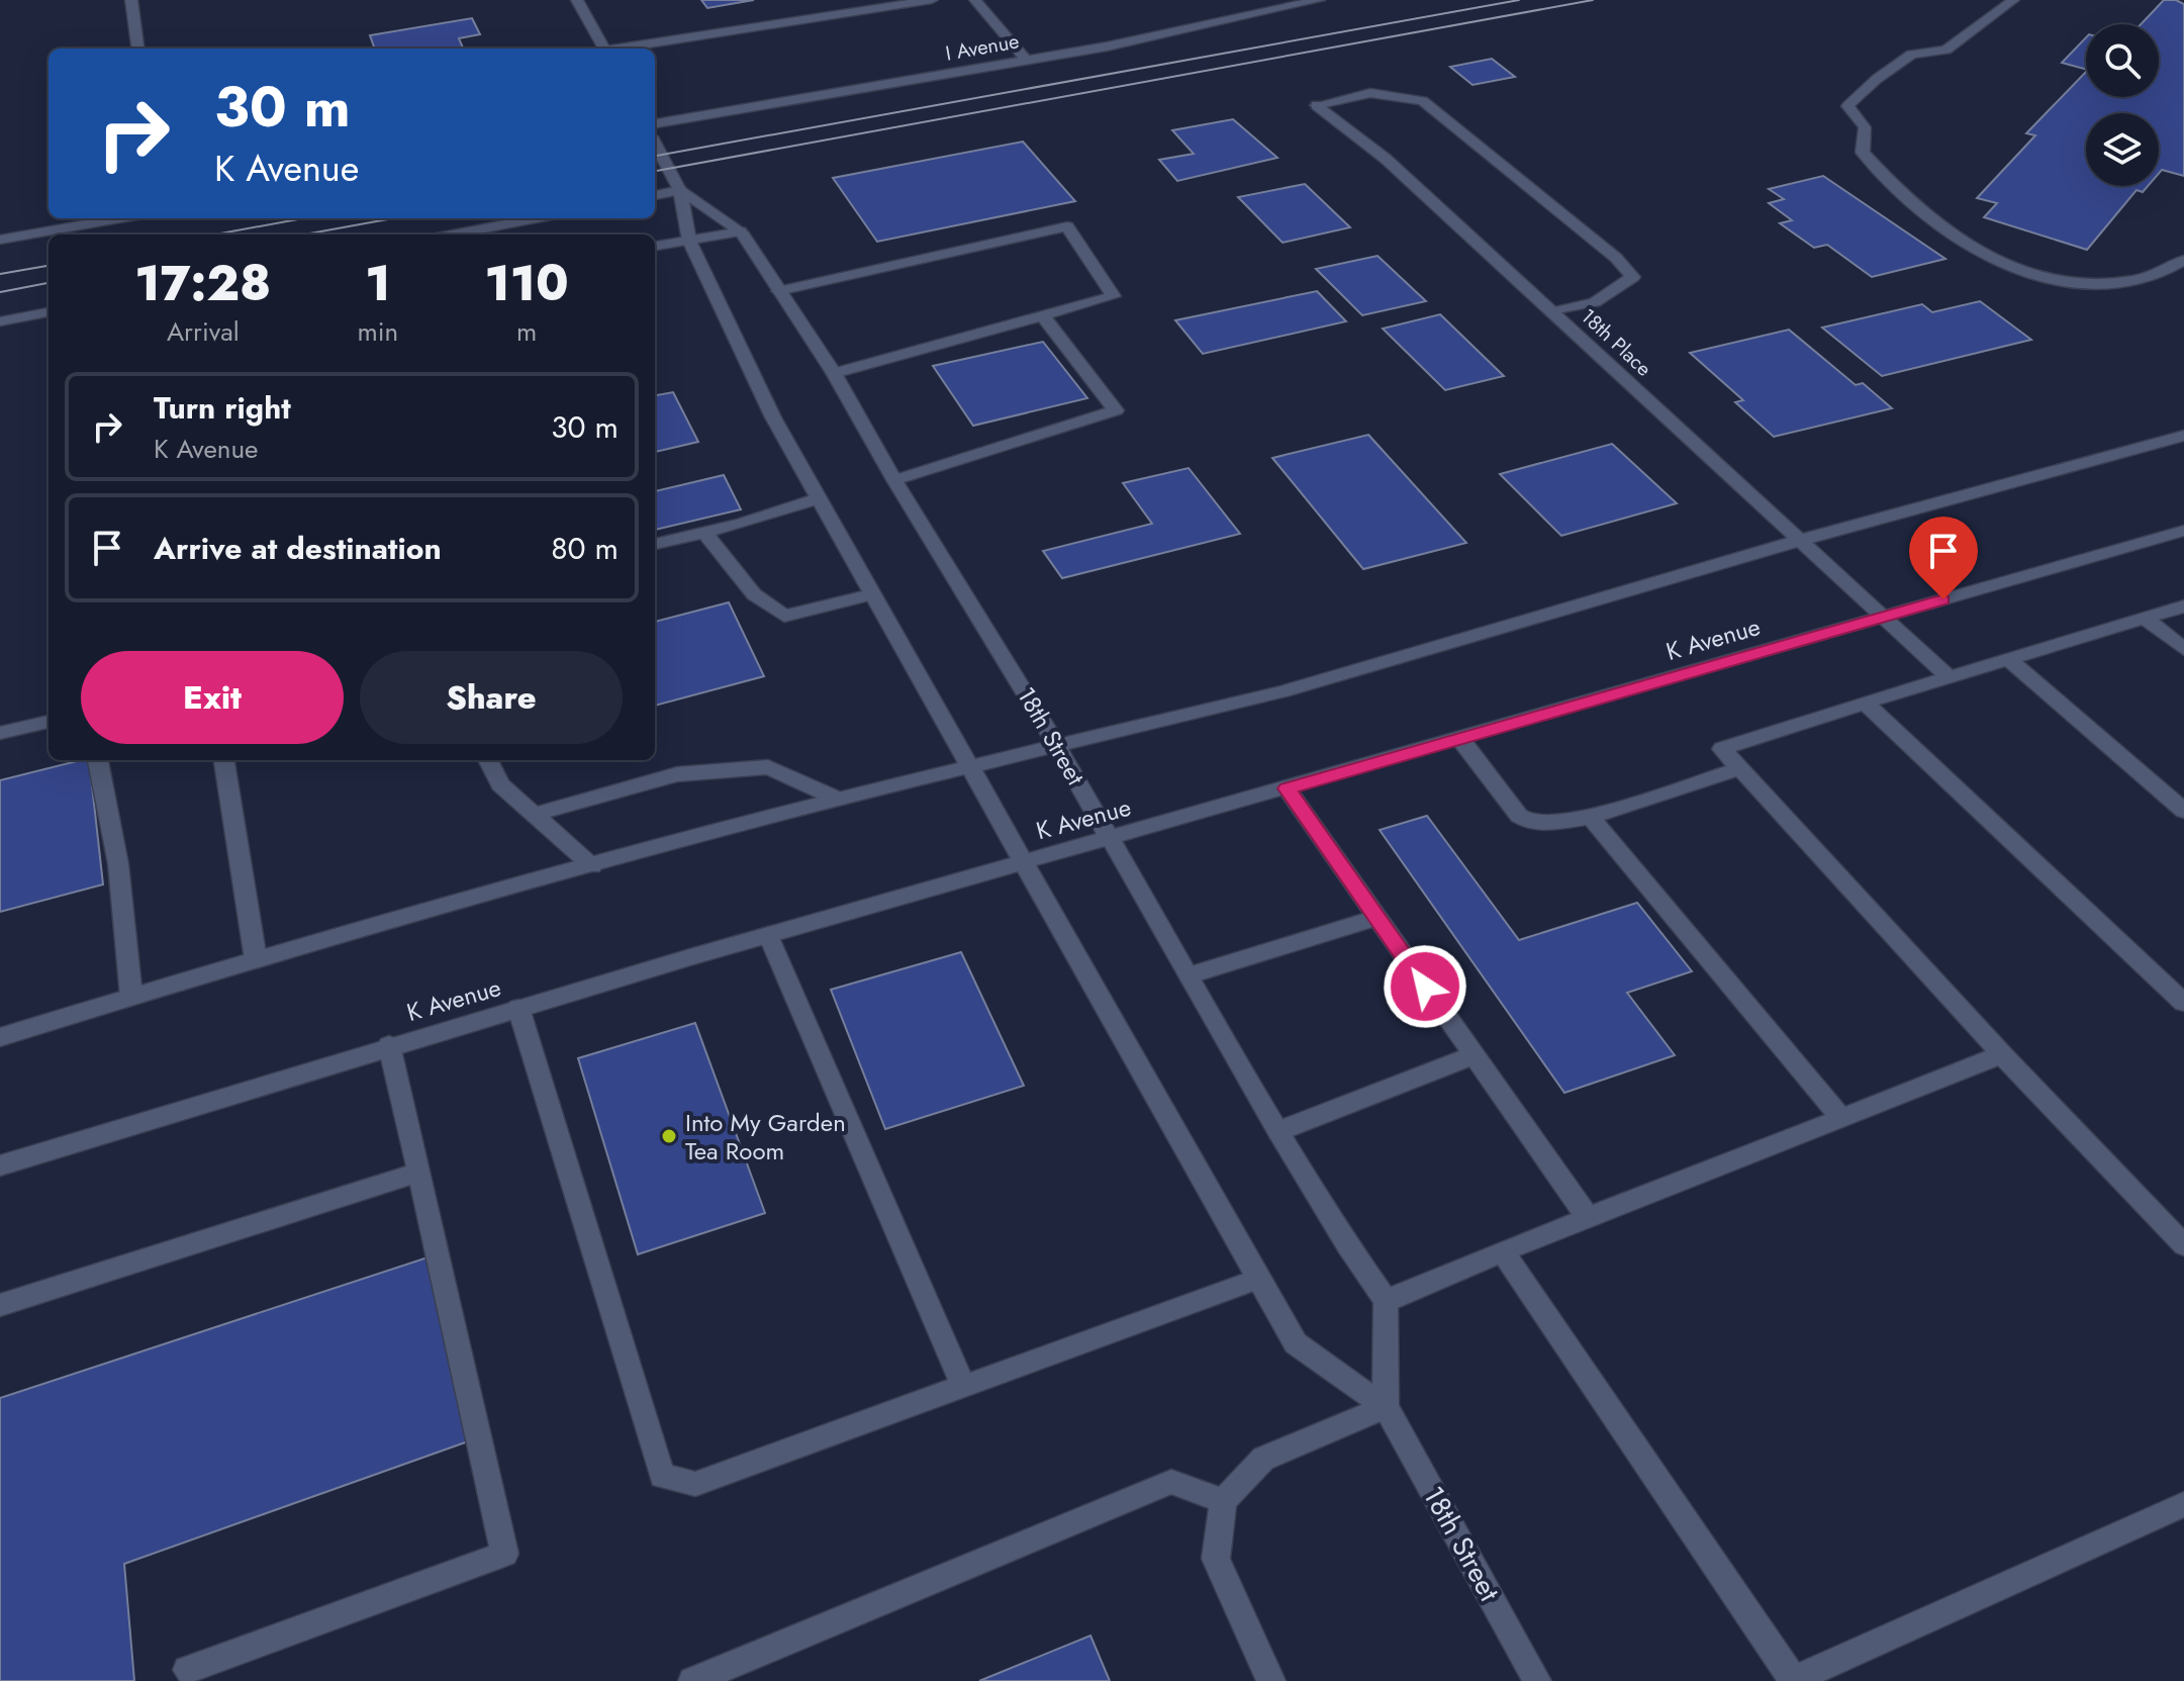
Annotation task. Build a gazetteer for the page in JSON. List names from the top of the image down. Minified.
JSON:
{"streets":{"street":["I Avenue","18th Place","K Avenue","18th Street"]},"crossings":[["18th Place","K Avenue"],["K Avenue","18th Street"]],"places":["Into My Garden Tea Room"],"page":{"turn":["30 m","K Avenue"],"eta":["17:28","Arrival","1","min","110","m"],"list":[{"name":"Turn right","note":"K Avenue","value":"30 m"},{"name":"Arrive at destination","value":"80 m"}],"buttons":["Exit","Share"]}}
